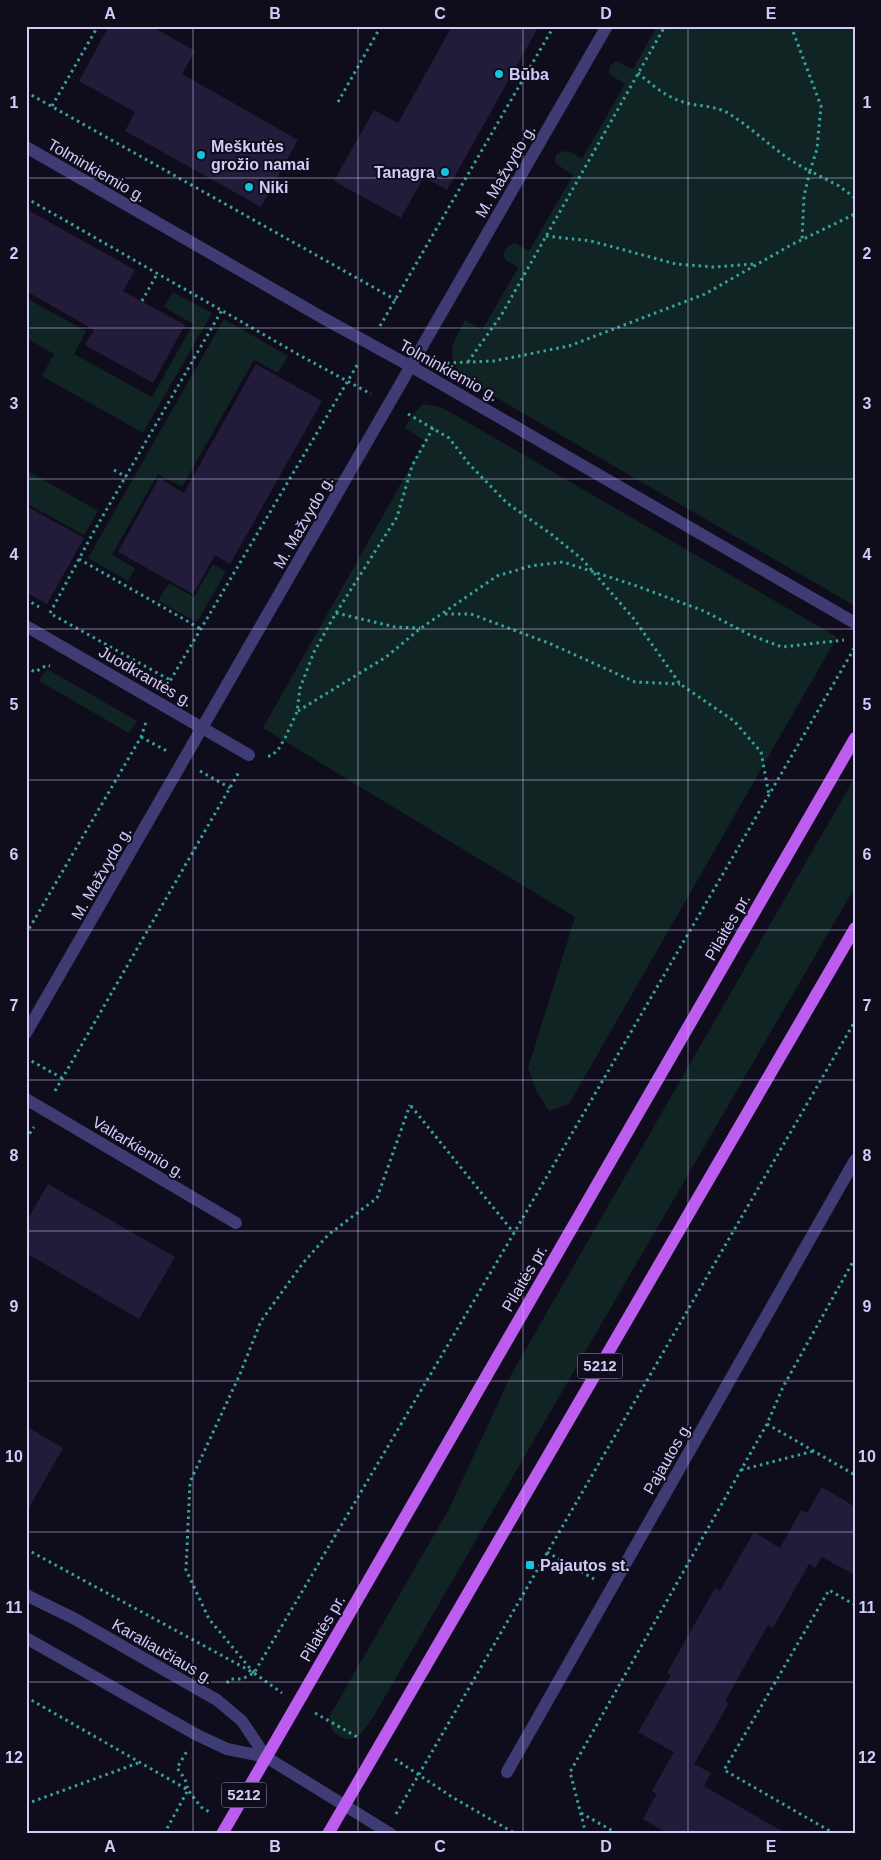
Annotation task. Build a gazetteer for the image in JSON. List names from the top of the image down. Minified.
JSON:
{"streets":{"main road":["Pilaitės pr.","5212"],"street":["Tolminkiemio g.","M. Mažvydo g.","Juodkrantės g.","Valtarkiemio g.","Pajautos g.","Karaliaučiaus g."]},"crossings":[["Tolminkiemio g.","M. Mažvydo g."],["M. Mažvydo g.","Juodkrantės g."],["Pilaitės pr.","Karaliaučiaus g."],["5212","Karaliaučiaus g."]],"places":{"other":["Būba","Meškutės grožio namai","Tanagra","Niki"],"transit":["Pajautos st."]},"grid":{"columns":["A","B","C","D","E"],"rows":["1","2","3","4","5","6","7","8","9","10","11","12"]}}
